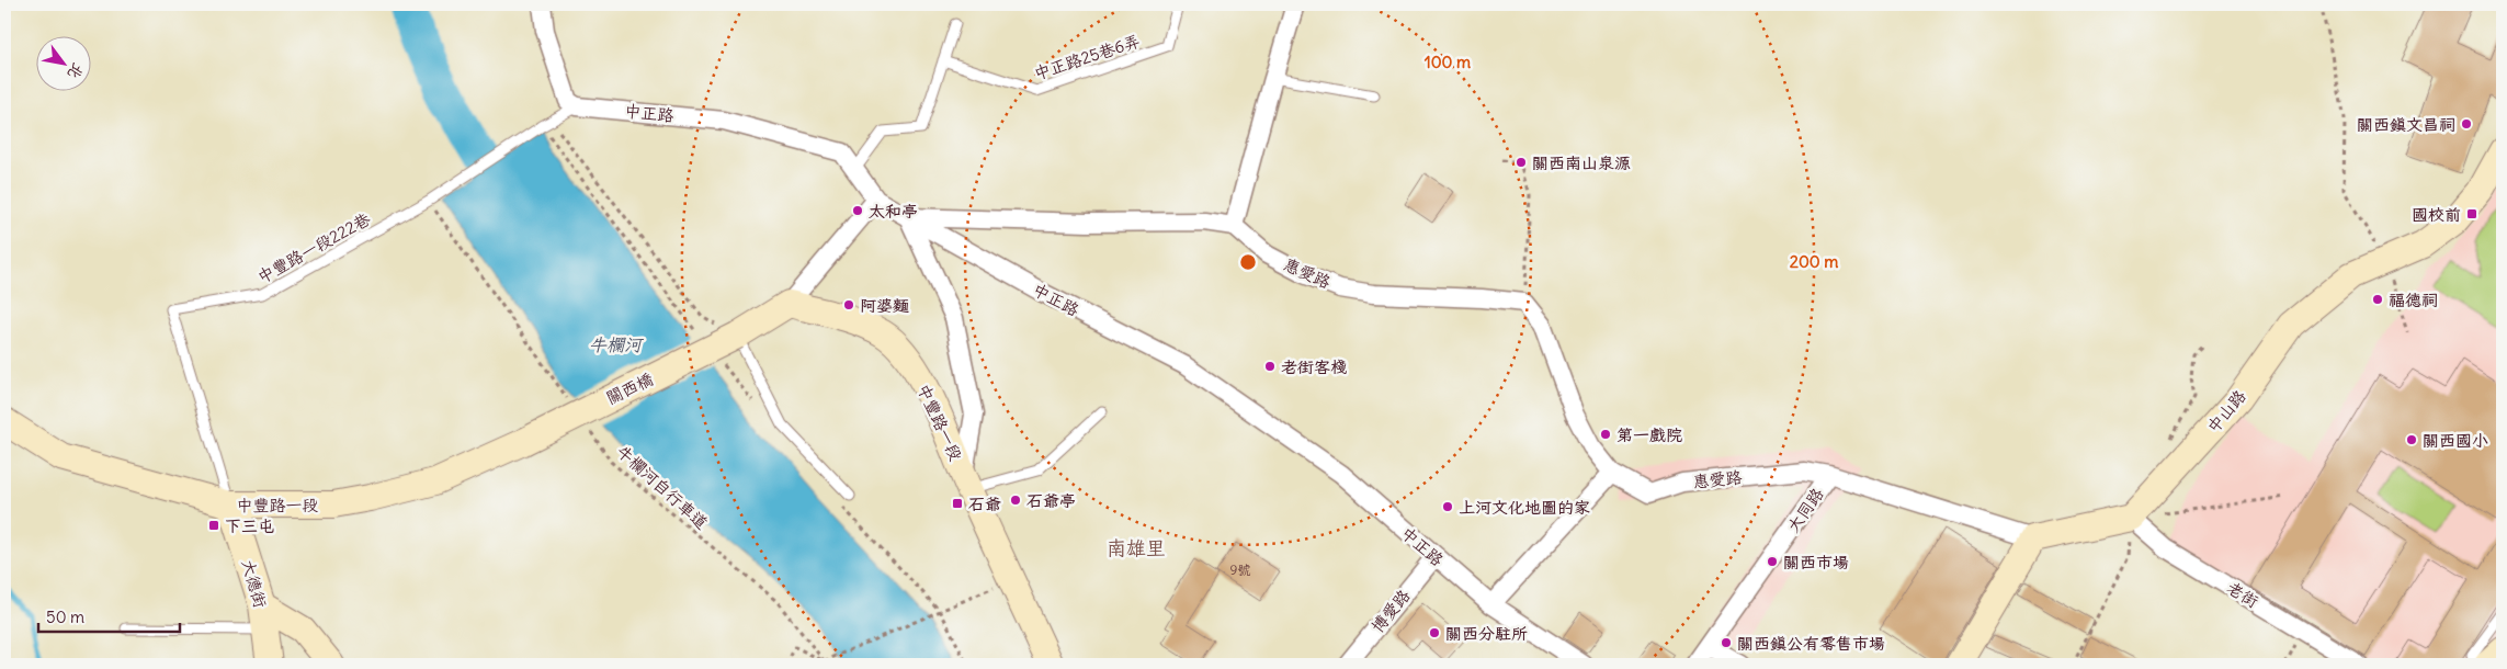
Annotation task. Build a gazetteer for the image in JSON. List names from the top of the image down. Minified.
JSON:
{"streets":{"main road":["關西橋","中山路","中豐路一段","大德街"],"street":["中正路","惠愛路","大同路","老街","博愛路"],"lane":["中正路25巷6弄","中豐路一段222巷"],"path":["牛欄河自行車道"]},"crossings":[["中正路","中豐路一段222巷"],["中正路","博愛路"],["中豐路一段222巷","中豐路一段"],["中豐路一段222巷","大德街"],["惠愛路","大同路"],["關西橋","中豐路一段"],["中山路","老街"],["中豐路一段","大德街"]],"districts":["南雄里"],"water":["牛欄河"],"places":{"other":["關西鎮文昌祠","關西南山泉源","太和亭","福德祠","阿婆麵","老街客棧","第一戲院","關西國小","石爺亭","上河文化地圖的家","關西市場","關西分駐所","關西鎮公有零售市場"],"transit":["國校前","石爺","下三屯"]},"house_numbers":["9號"],"scale_bar":"50 m","north":"bottom right","rings":["100 m","200 m"]}
